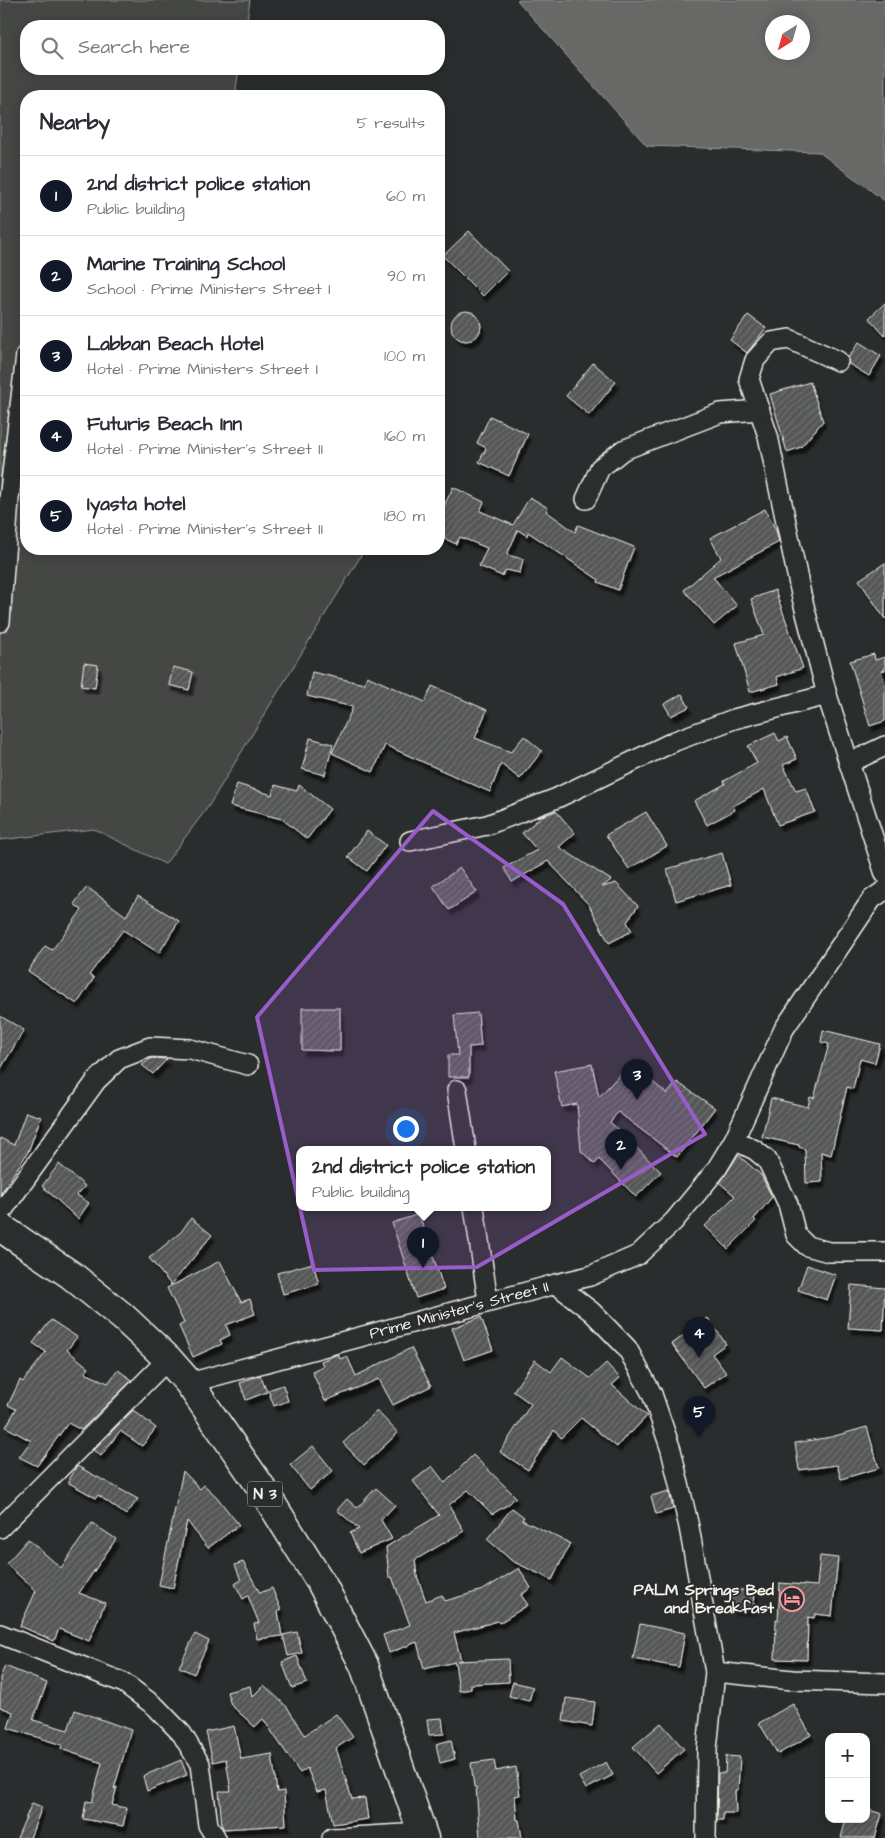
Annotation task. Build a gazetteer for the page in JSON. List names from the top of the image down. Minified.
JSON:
{"streets":{"highway":["N 3"],"street":["Prime Minister's Street II"]},"crossings":[["Prime Minister's Street II","N 3"]],"places":{"hotel":["PALM Springs Bed and Breakfast"]},"north":"bottom left","page":{"search":"Search here","heading":["Nearby","5 results"],"list":[{"mark":"1","name":"2nd district police station","note":"Public building","value":"60 m"},{"mark":"2","name":"Marine Training School","note":"School · Prime Ministers Street I","value":"90 m"},{"mark":"3","name":"Labban Beach Hotel","note":"Hotel · Prime Ministers Street I","value":"100 m"},{"mark":"4","name":"Futuris Beach Inn","note":"Hotel · Prime Minister's Street II","value":"160 m"},{"mark":"5","name":"Iyasta hotel","note":"Hotel · Prime Minister's Street II","value":"180 m"}],"pins":["3","2","1","4","5"],"popup":["2nd district police station","Public building"],"map_buttons":["+","−"]}}
